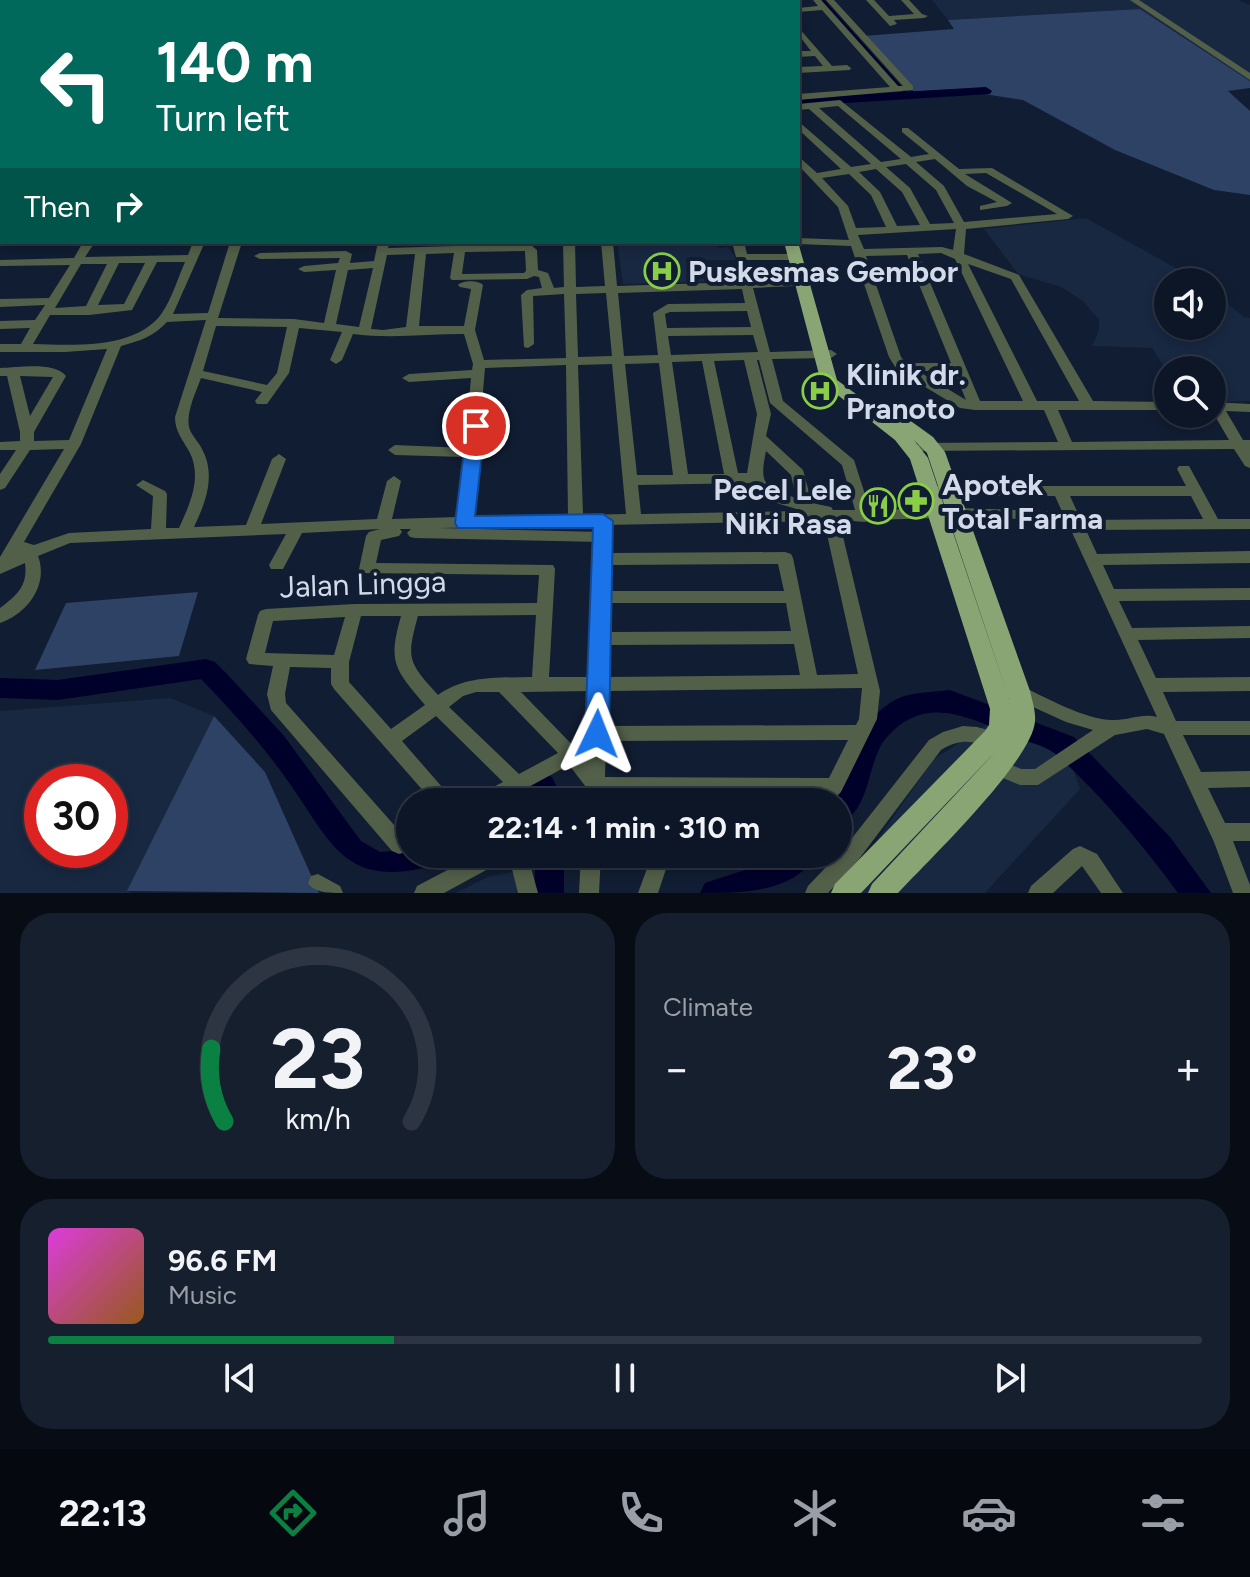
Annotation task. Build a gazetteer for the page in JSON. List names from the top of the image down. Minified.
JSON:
{"streets":{"street":["Jalan Lingga"]},"places":{"hospital":["Puskesmas Gembor","Klinik dr. Pranoto"],"pharmacy":["Apotek Total Farma"],"restaurant":["Pecel Lele Niki Rasa"]},"page":{"turn":["140 m","Turn left"],"then":"Then","limit":"30","trip":"22:14 · 1 min · 310 m","tile":"Climate","heat":["−","23°","+"],"song":["96.6 FM","Music"],"tabs":"22:13","gauge":["23","km/h"]}}
